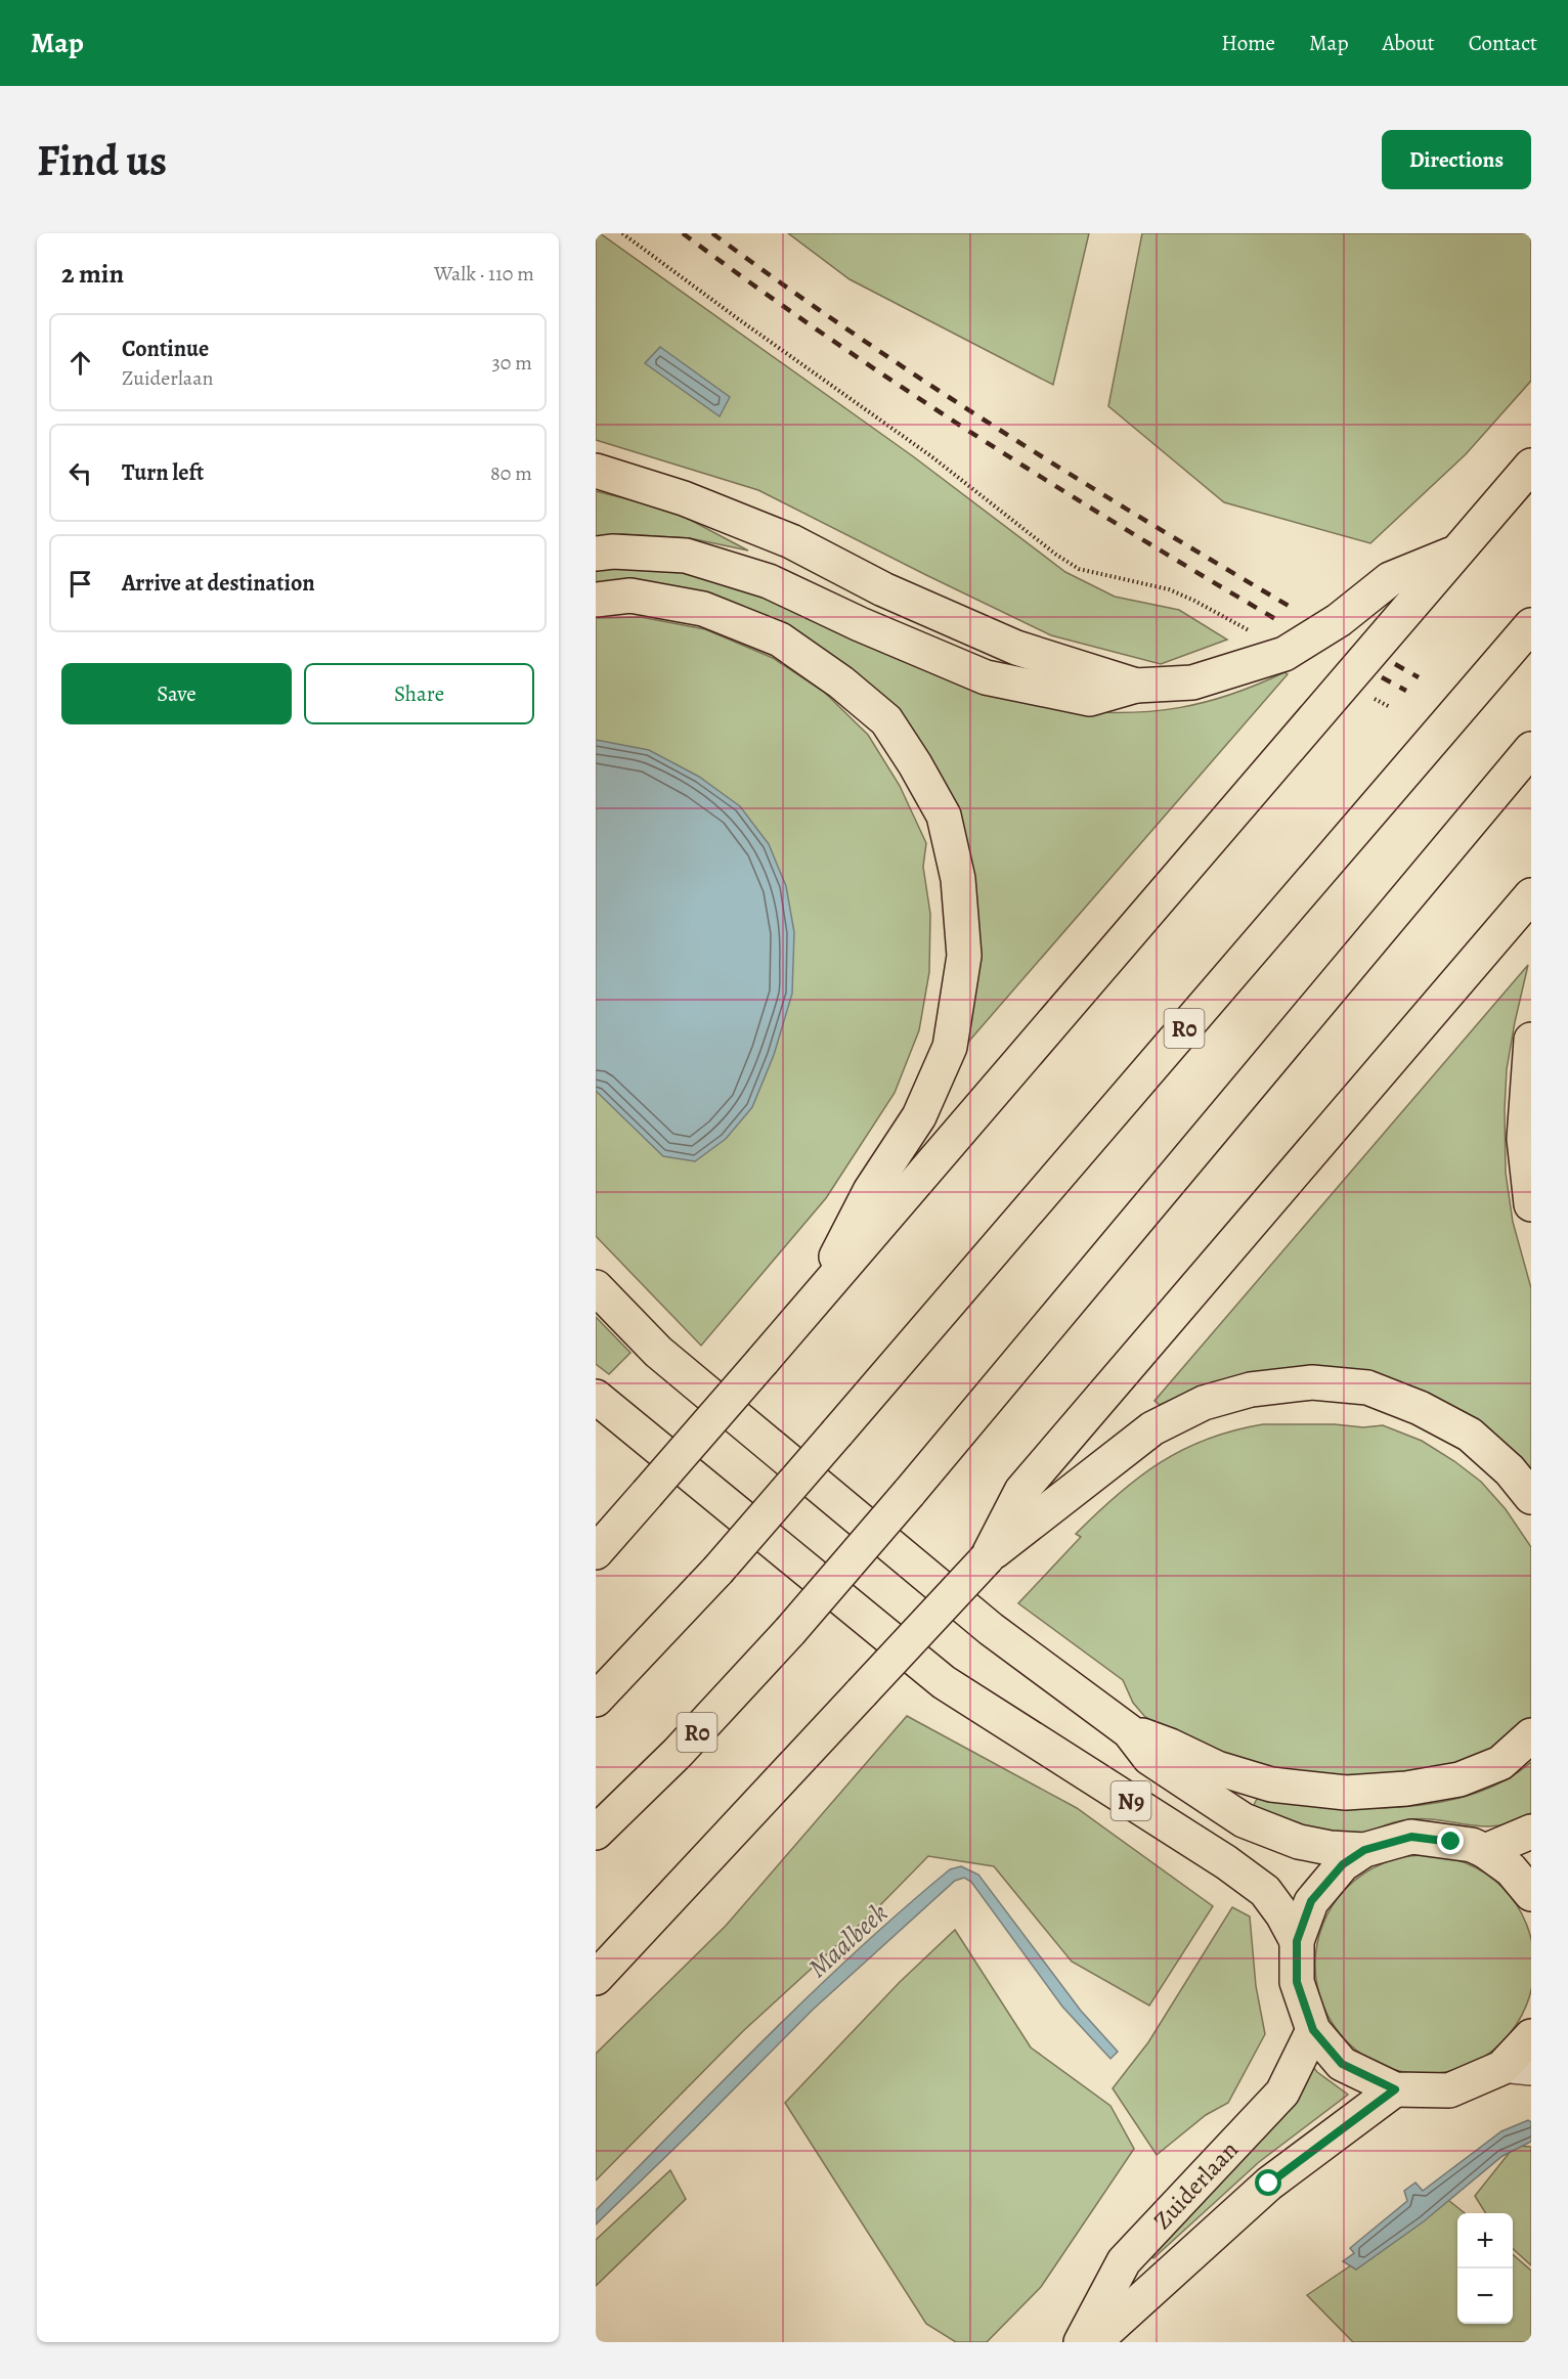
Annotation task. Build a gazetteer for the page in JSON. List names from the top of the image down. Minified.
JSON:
{"streets":{"main road":["R0","N9","Zuiderlaan"]},"crossings":[["N9","Zuiderlaan"]],"water":["Maalbeek"],"page":{"header":"Map","nav":["Home","Map","About","Contact"],"buttons":["Directions",["Save","Share"]],"title":"Find us","heading":["2 min","Walk · 110 m"],"list":[["Continue","Zuiderlaan","30 m"],["Turn left","80 m"],"Arrive at destination"],"map_buttons":["+","−"]}}
